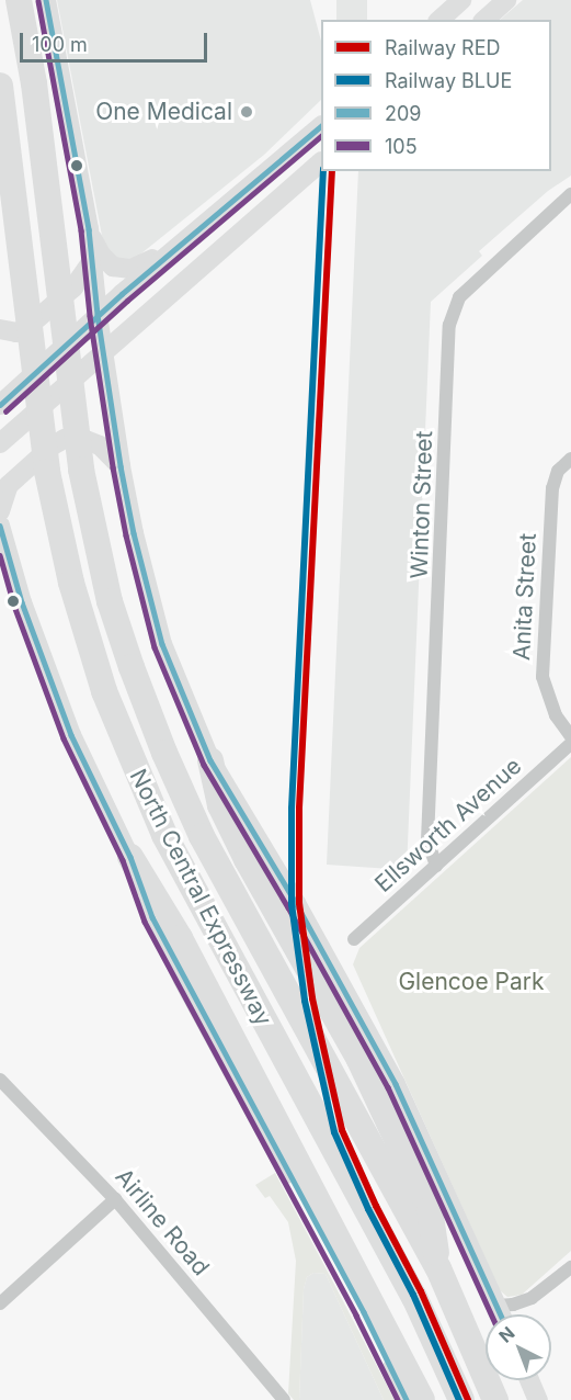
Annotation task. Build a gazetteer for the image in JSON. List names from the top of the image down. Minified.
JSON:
{"streets":{"highway":["North Central Expressway"],"street":["Winton Street","Anita Street","Ellsworth Avenue","Airline Road"]},"crossings":[["Winton Street","Ellsworth Avenue"]],"parks":["Glencoe Park"],"places":["One Medical"],"lines":["transit line 209","transit line 105","rail line RED","rail line BLUE"],"legend":["Railway RED","Railway BLUE","209","105"],"scale_bar":"100 m","north":"top left"}
